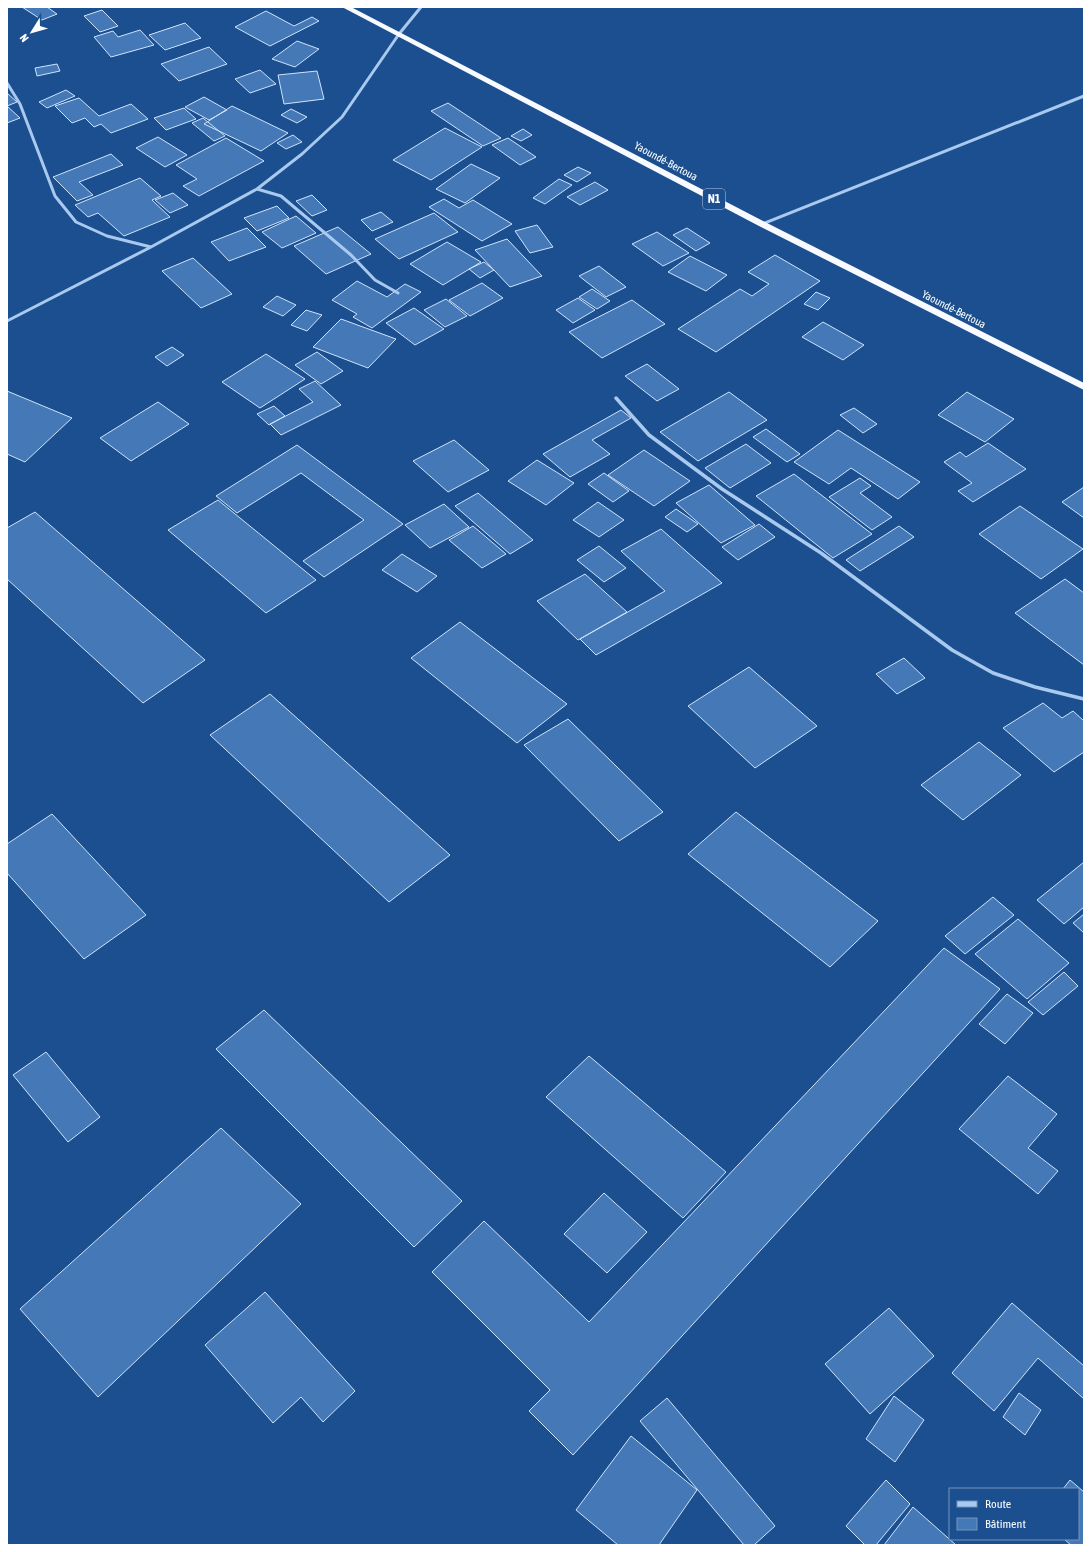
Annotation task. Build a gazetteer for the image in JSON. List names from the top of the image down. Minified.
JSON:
{"streets":{"highway":["Yaoundé-Bertoua","N1"]},"legend":["Route","Bâtiment"],"north":"bottom left"}
